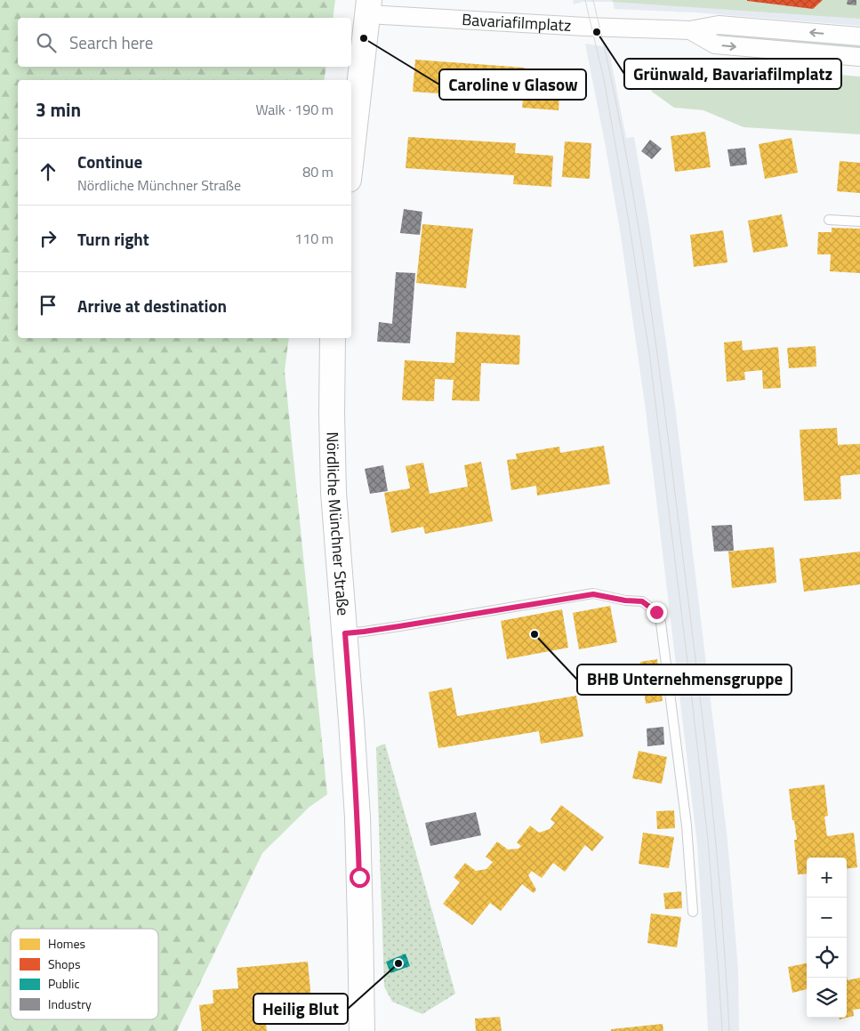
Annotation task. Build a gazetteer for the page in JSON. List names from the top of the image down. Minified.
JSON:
{"streets":{"main road":["Nördliche Münchner Straße"],"street":["Bavariafilmplatz"]},"places":["Grünwald, Bavariafilmplatz","Caroline v Glasow","BHB Unternehmensgruppe","Heilig Blut"],"legend":["Homes","Shops","Public","Industry"],"page":{"search":"Search here","heading":["3 min","Walk · 190 m"],"list":[["Continue","Nördliche Münchner Straße","80 m"],["Turn right","110 m"],"Arrive at destination"],"map_buttons":["+","−"]}}
